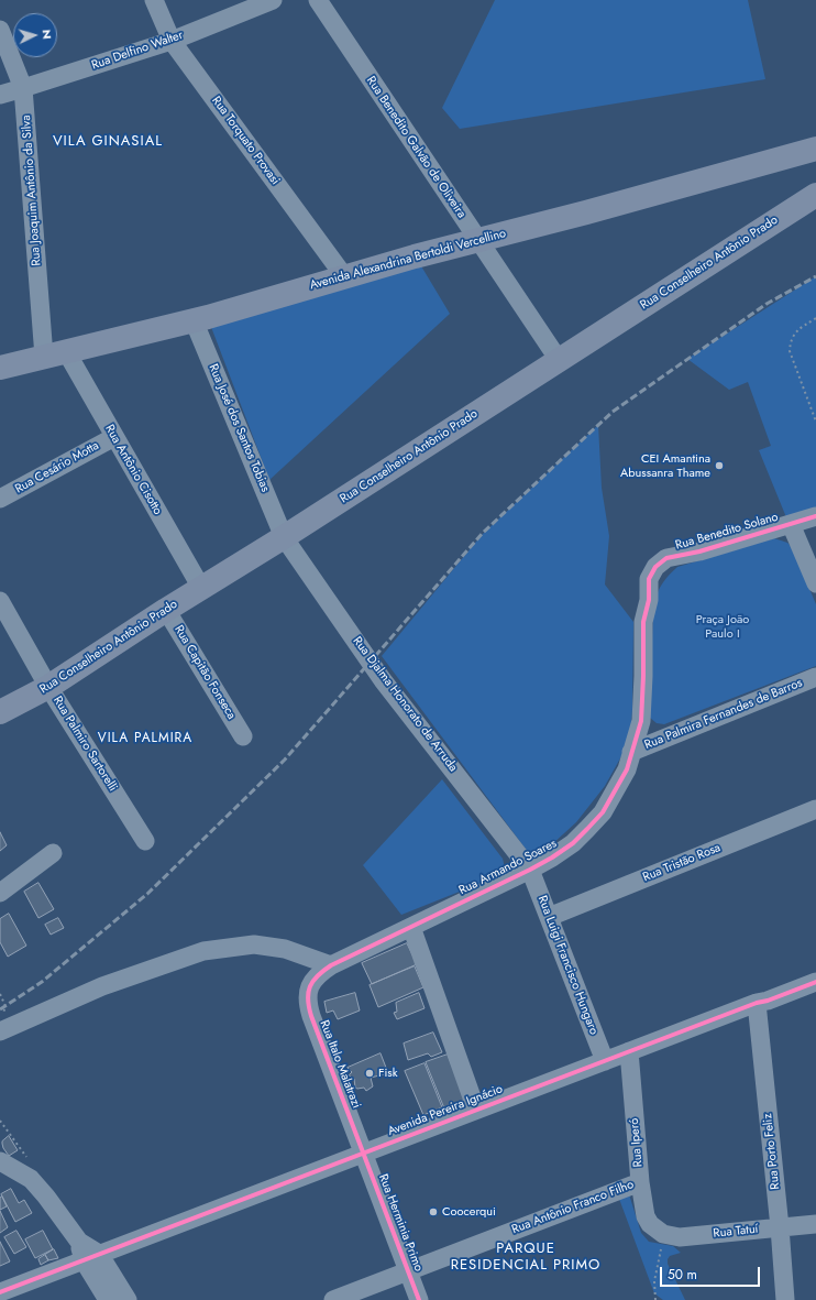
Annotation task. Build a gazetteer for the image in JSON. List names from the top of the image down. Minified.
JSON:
{"streets":{"main road":["Avenida Alexandrina Bertoldi Vercellino","Rua Conselheiro Antônio Prado"],"street":["Rua Delfino Walter","Rua Torquato Provasi","Rua Benedito Galvão de Oliveira","Rua Joaquim Antônio da Silva","Rua José dos Santos Tobias","Rua Cesário Motta","Rua Antônio Cisotto","Rua Benedito Solano","Rua Capitão Fonseca","Rua Djalma Honorato de Arruda","Rua Palmira Fernandes de Barros","Rua Palmiro Sartorelli","Rua Tristão Rosa","Rua Armando Soares","Rua Luigi Francisco Hungaro","Rua Italo Malatrazi","Avenida Pereira Ignácio","Rua Iperó","Rua Porto Feliz","Rua Antônio Franco Filho","Rua Herminia Primo","Rua Tatuí"]},"crossings":[["Rua Delfino Walter","Rua Torquato Provasi"],["Rua Delfino Walter","Rua Joaquim Antônio da Silva"],["Rua Torquato Provasi","Avenida Alexandrina Bertoldi Vercellino"],["Rua Benedito Galvão de Oliveira","Avenida Alexandrina Bertoldi Vercellino"],["Rua Benedito Galvão de Oliveira","Rua Conselheiro Antônio Prado"],["Rua Joaquim Antônio da Silva","Avenida Alexandrina Bertoldi Vercellino"],["Rua Joaquim Antônio da Silva","Rua Antônio Cisotto"],["Avenida Alexandrina Bertoldi Vercellino","Rua José dos Santos Tobias"],["Avenida Alexandrina Bertoldi Vercellino","Rua Antônio Cisotto"],["Rua Conselheiro Antônio Prado","Rua José dos Santos Tobias"],["Rua Conselheiro Antônio Prado","Rua Antônio Cisotto"],["Rua Conselheiro Antônio Prado","Rua Capitão Fonseca"],["Rua Conselheiro Antônio Prado","Rua Djalma Honorato de Arruda"],["Rua Conselheiro Antônio Prado","Rua Palmiro Sartorelli"],["Rua José dos Santos Tobias","Rua Djalma Honorato de Arruda"],["Rua Cesário Motta","Rua Antônio Cisotto"],["Rua Benedito Solano","Rua Armando Soares"],["Rua Djalma Honorato de Arruda","Rua Armando Soares"],["Rua Djalma Honorato de Arruda","Rua Luigi Francisco Hungaro"],["Rua Palmira Fernandes de Barros","Rua Armando Soares"],["Rua Tristão Rosa","Rua Luigi Francisco Hungaro"],["Rua Armando Soares","Rua Luigi Francisco Hungaro"],["Rua Armando Soares","Rua Italo Malatrazi"],["Rua Luigi Francisco Hungaro","Avenida Pereira Ignácio"],["Rua Italo Malatrazi","Avenida Pereira Ignácio"],["Rua Italo Malatrazi","Rua Herminia Primo"],["Avenida Pereira Ignácio","Rua Iperó"],["Avenida Pereira Ignácio","Rua Porto Feliz"],["Avenida Pereira Ignácio","Rua Herminia Primo"],["Rua Iperó","Rua Antônio Franco Filho"],["Rua Iperó","Rua Tatuí"],["Rua Porto Feliz","Rua Tatuí"],["Rua Antônio Franco Filho","Rua Herminia Primo"]],"districts":["VILA GINASIAL","VILA PALMIRA","PARQUE RESIDENCIAL PRIMO"],"parks":["Praça João Paulo I"],"places":["CEI Amantina Abussanra Thame","Fisk","Coocerqui"],"scale_bar":"50 m","north":"right"}
